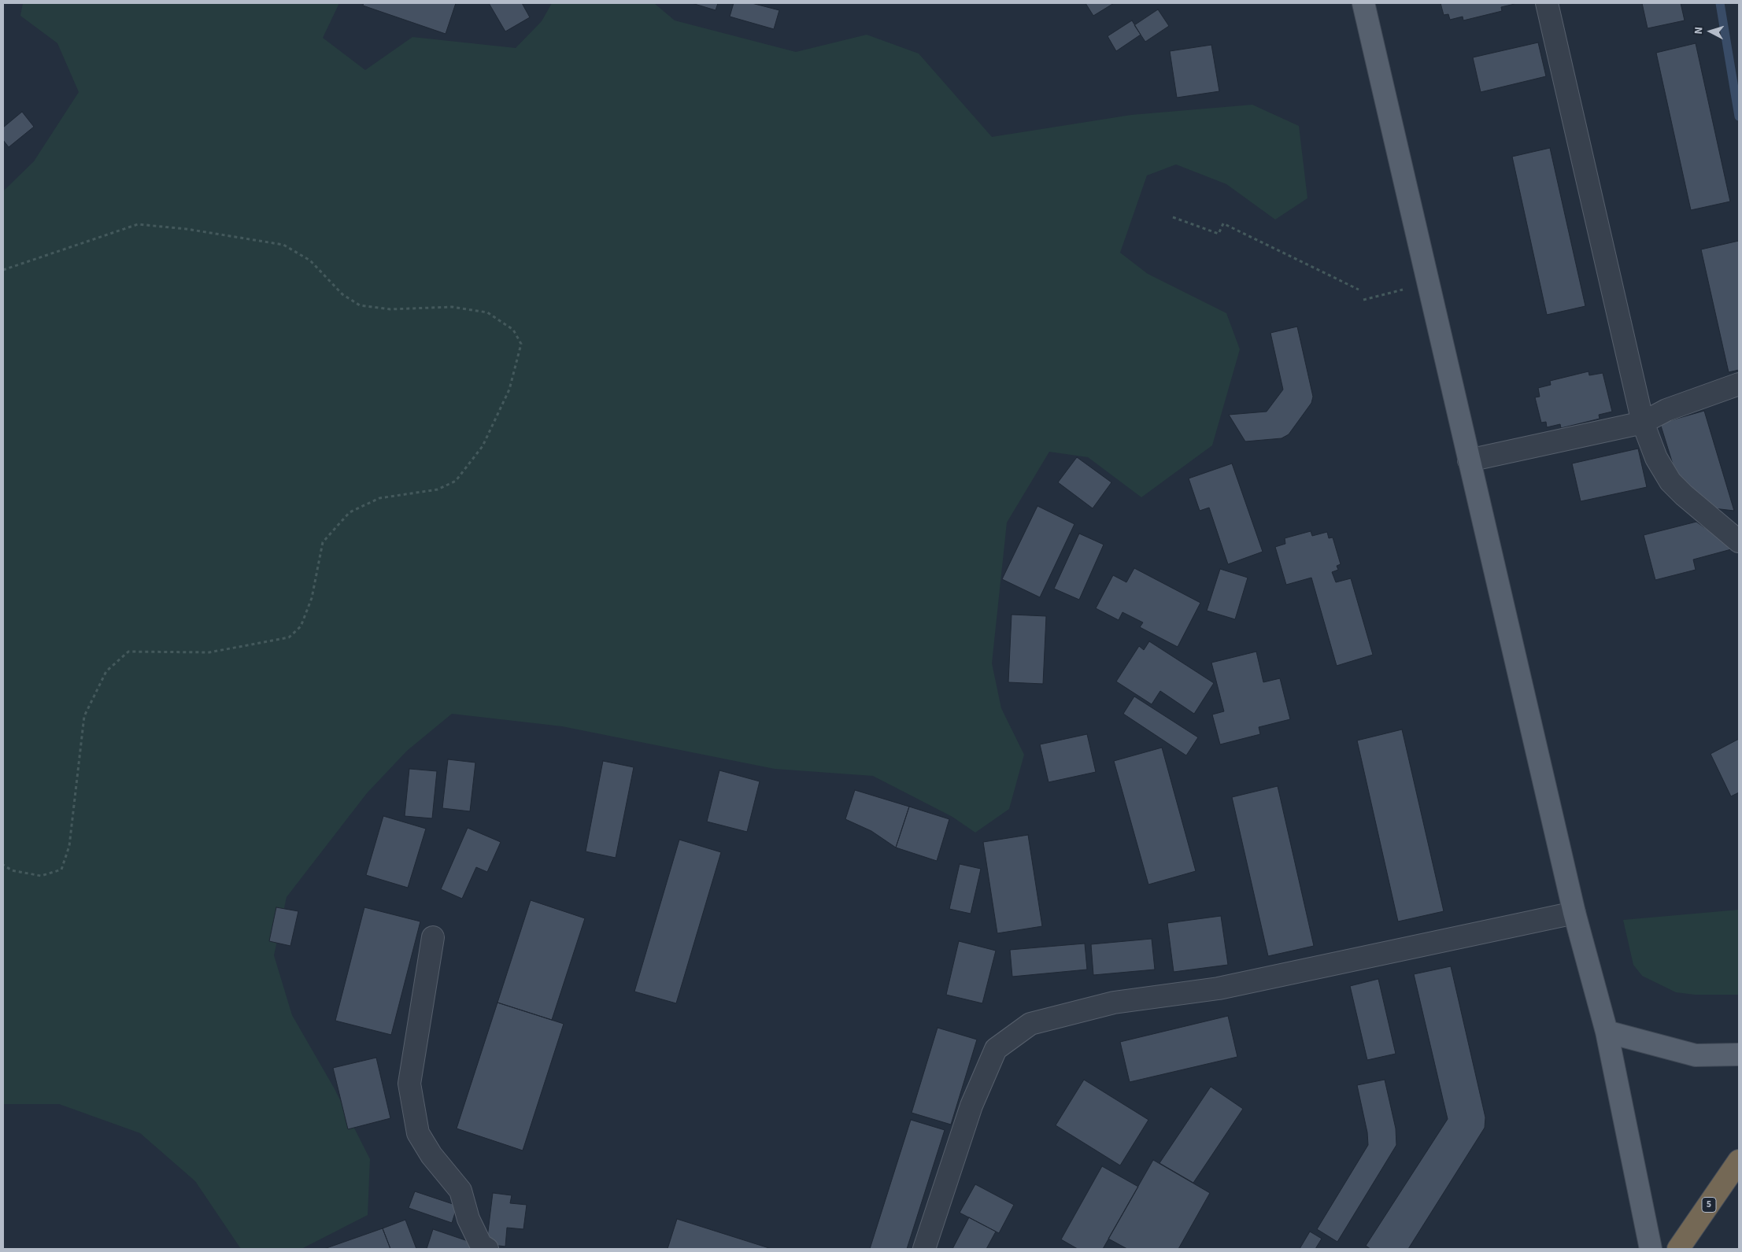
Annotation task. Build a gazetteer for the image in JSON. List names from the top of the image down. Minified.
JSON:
{"streets":{"highway":["5"]},"north":"left"}
